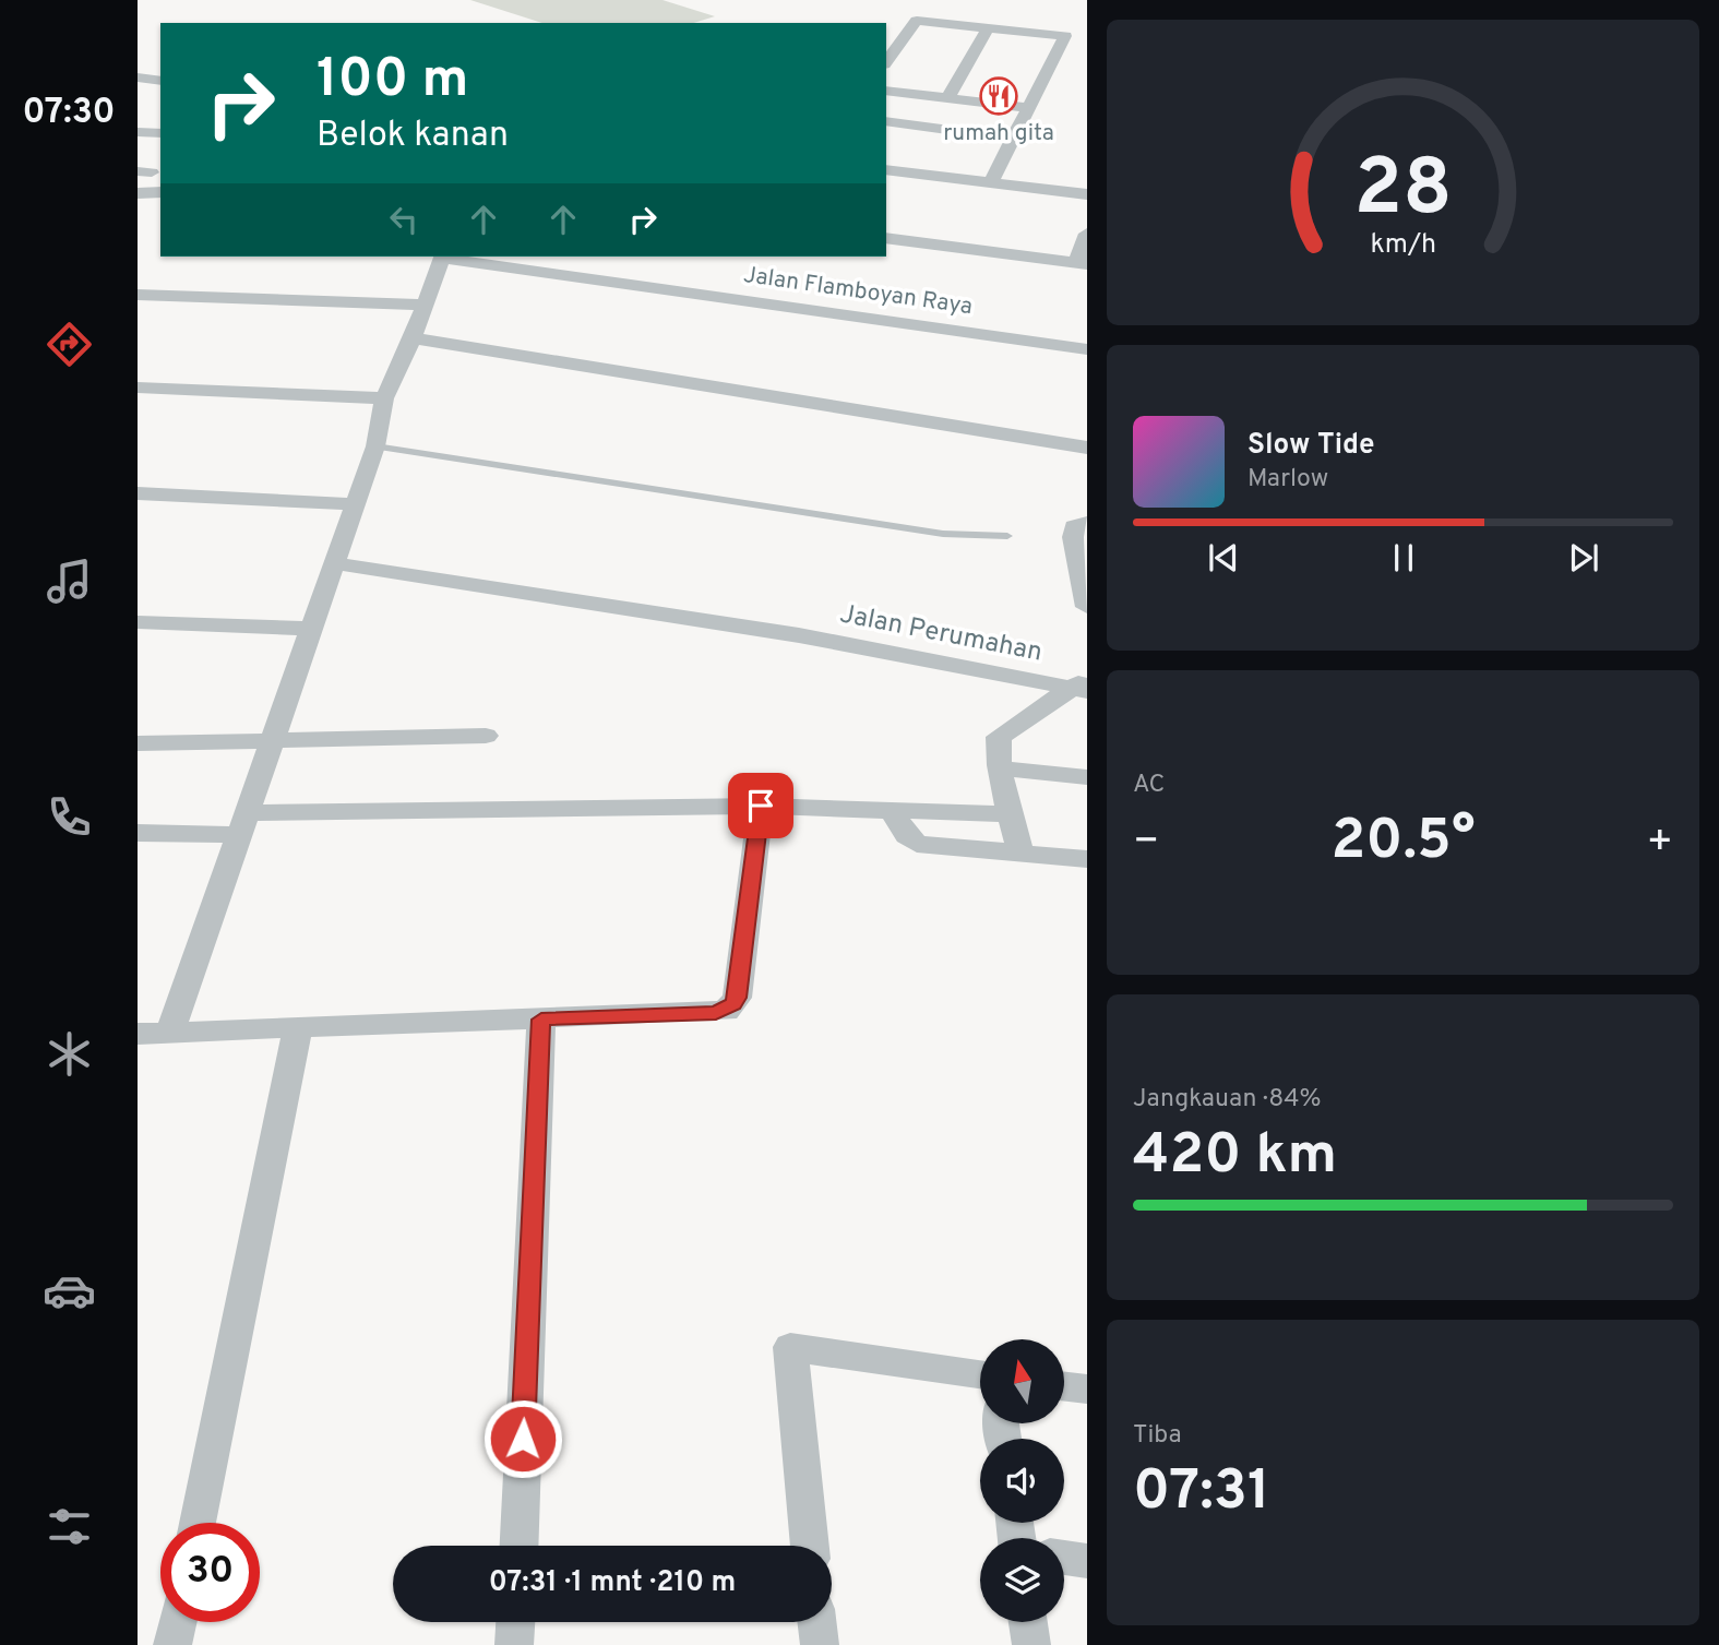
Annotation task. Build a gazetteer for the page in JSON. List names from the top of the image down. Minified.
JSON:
{"streets":{"street":["Jalan Flamboyan Raya","Jalan Perumahan"]},"places":{"restaurant":["rumah gita"]},"north":"top","page":{"tabs":"07:30","turn":["100 m","Belok kanan"],"song":["Slow Tide","Marlow"],"tile":["AC",["Jangkauan · 84%","420 km"],["Tiba","07:31"]],"heat":["−","20.5°","+"],"limit":"30","trip":"07:31 · 1 mnt · 210 m","gauge":["28","km/h"]}}
